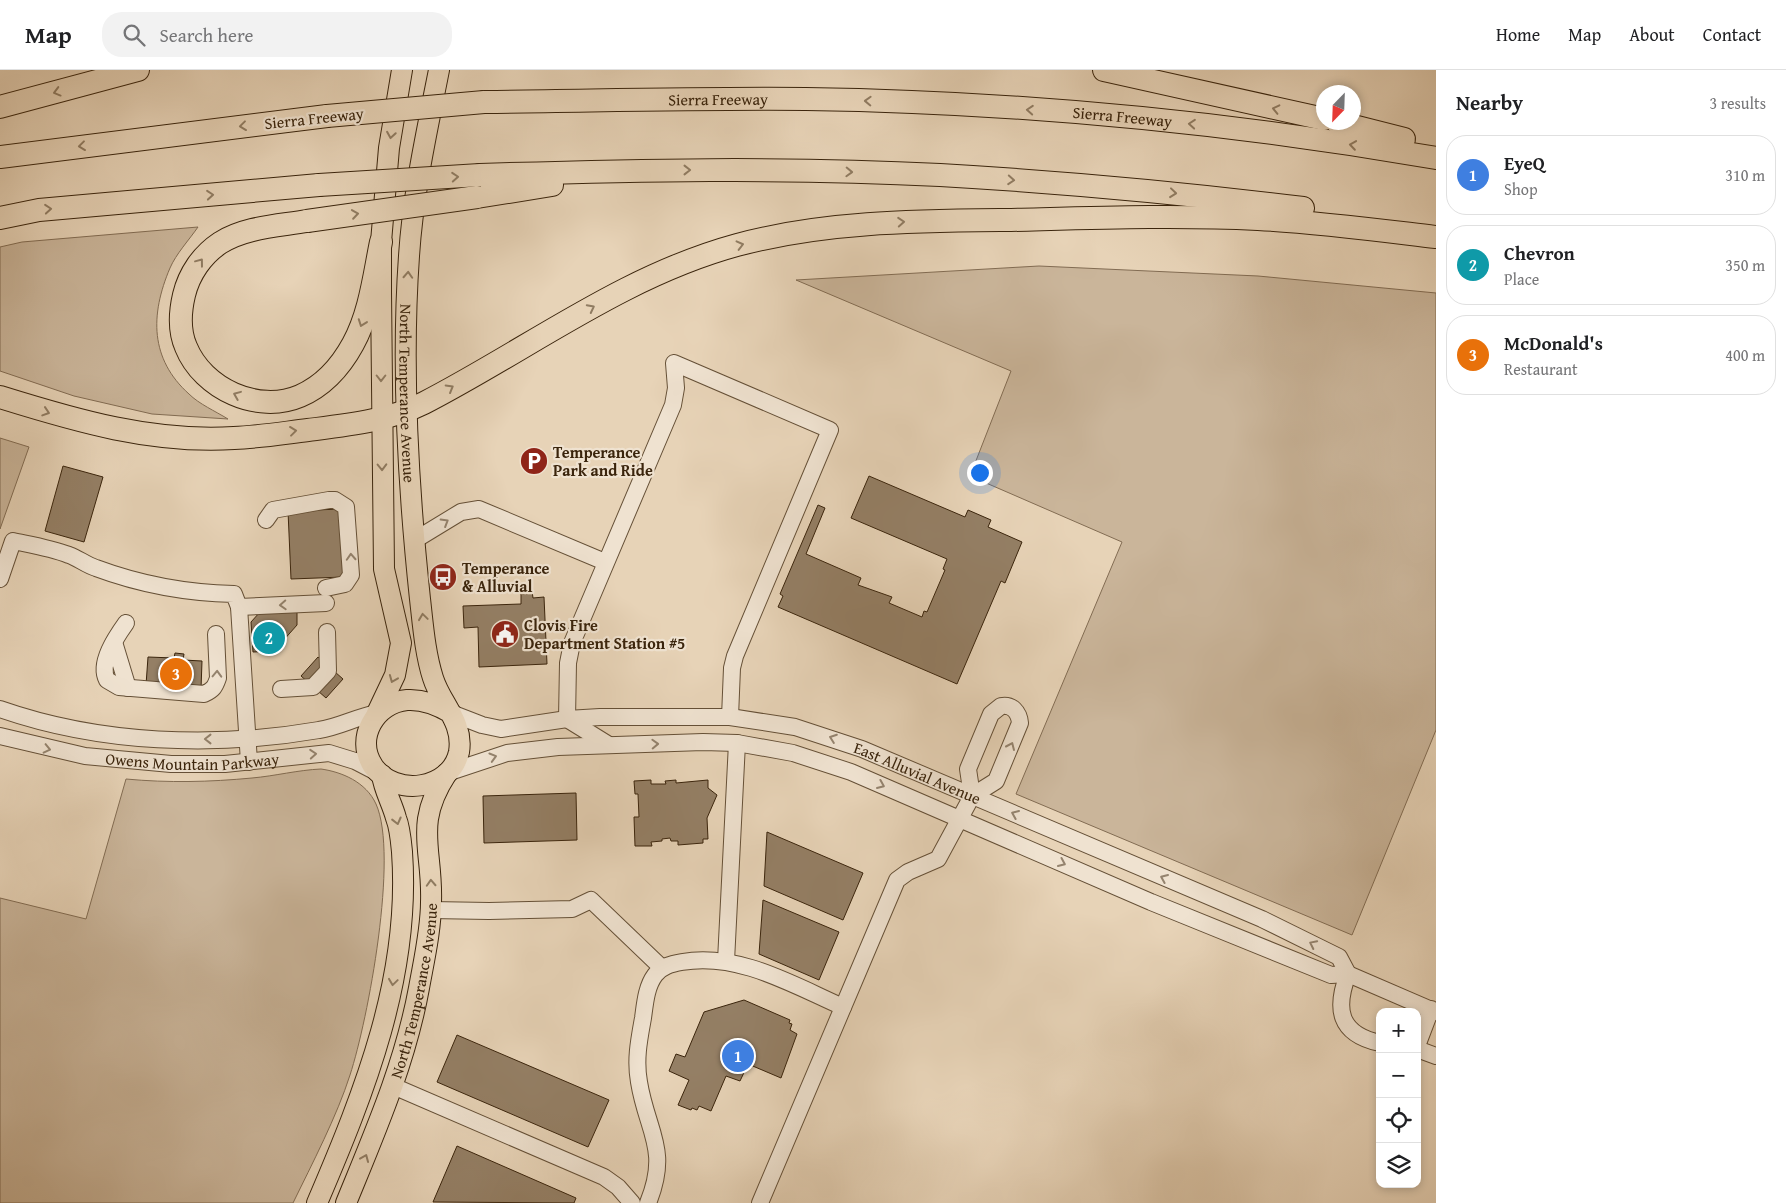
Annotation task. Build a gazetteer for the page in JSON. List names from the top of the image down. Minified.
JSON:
{"streets":{"highway":["Sierra Freeway"],"main road":["North Temperance Avenue"],"street":["Owens Mountain Parkway","East Alluvial Avenue"]},"crossings":[["North Temperance Avenue","Owens Mountain Parkway"],["North Temperance Avenue","East Alluvial Avenue"],["Owens Mountain Parkway","East Alluvial Avenue"]],"places":{"parking":["Temperance Park and Ride"],"bus stop":["Temperance & Alluvial"],"public building":["Clovis Fire Department Station #5"]},"north":"bottom left","page":{"header":"Map","search":"Search here","nav":["Home","Map","About","Contact"],"heading":["Nearby","3 results"],"list":[{"mark":"1","name":"EyeQ","note":"Shop","value":"310 m"},{"mark":"2","name":"Chevron","note":"Place","value":"350 m"},{"mark":"3","name":"McDonald's","note":"Restaurant","value":"400 m"}],"pins":["2","3","1"],"map_buttons":["+","−"]}}
